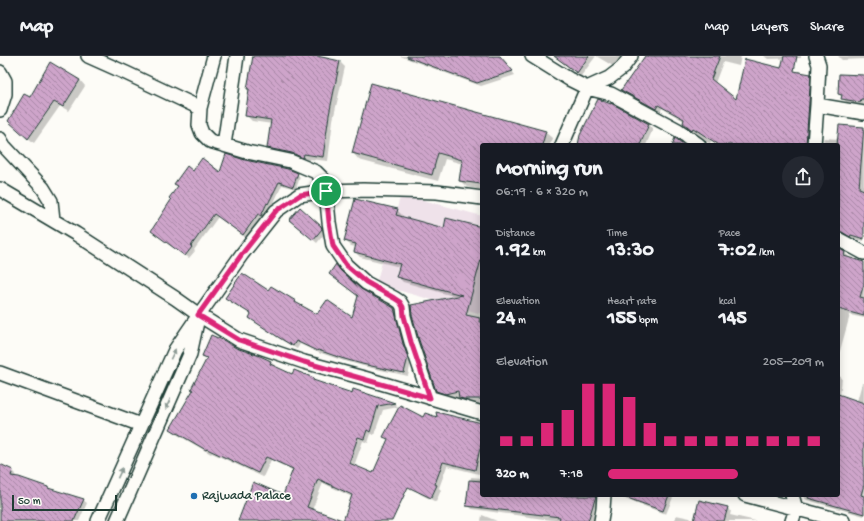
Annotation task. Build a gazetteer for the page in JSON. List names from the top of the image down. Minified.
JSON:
{"places":["Rajwada Palace"],"scale_bar":"50 m","page":{"header":"Map","nav":["Map","Layers","Share"],"heading":["Morning run","06:19 · 6 × 320 m"],"stats":[["Distance","1.92 km"],["Time","13:30"],["Pace","7:02 /km"],["Elevation","24 m"],["Heart rate","155 bpm"],["kcal","145"]],"chart":["Elevation","205–209 m"],"list":[{"name":"320 m","note":"7:18"}],"scale":"50 m"}}
